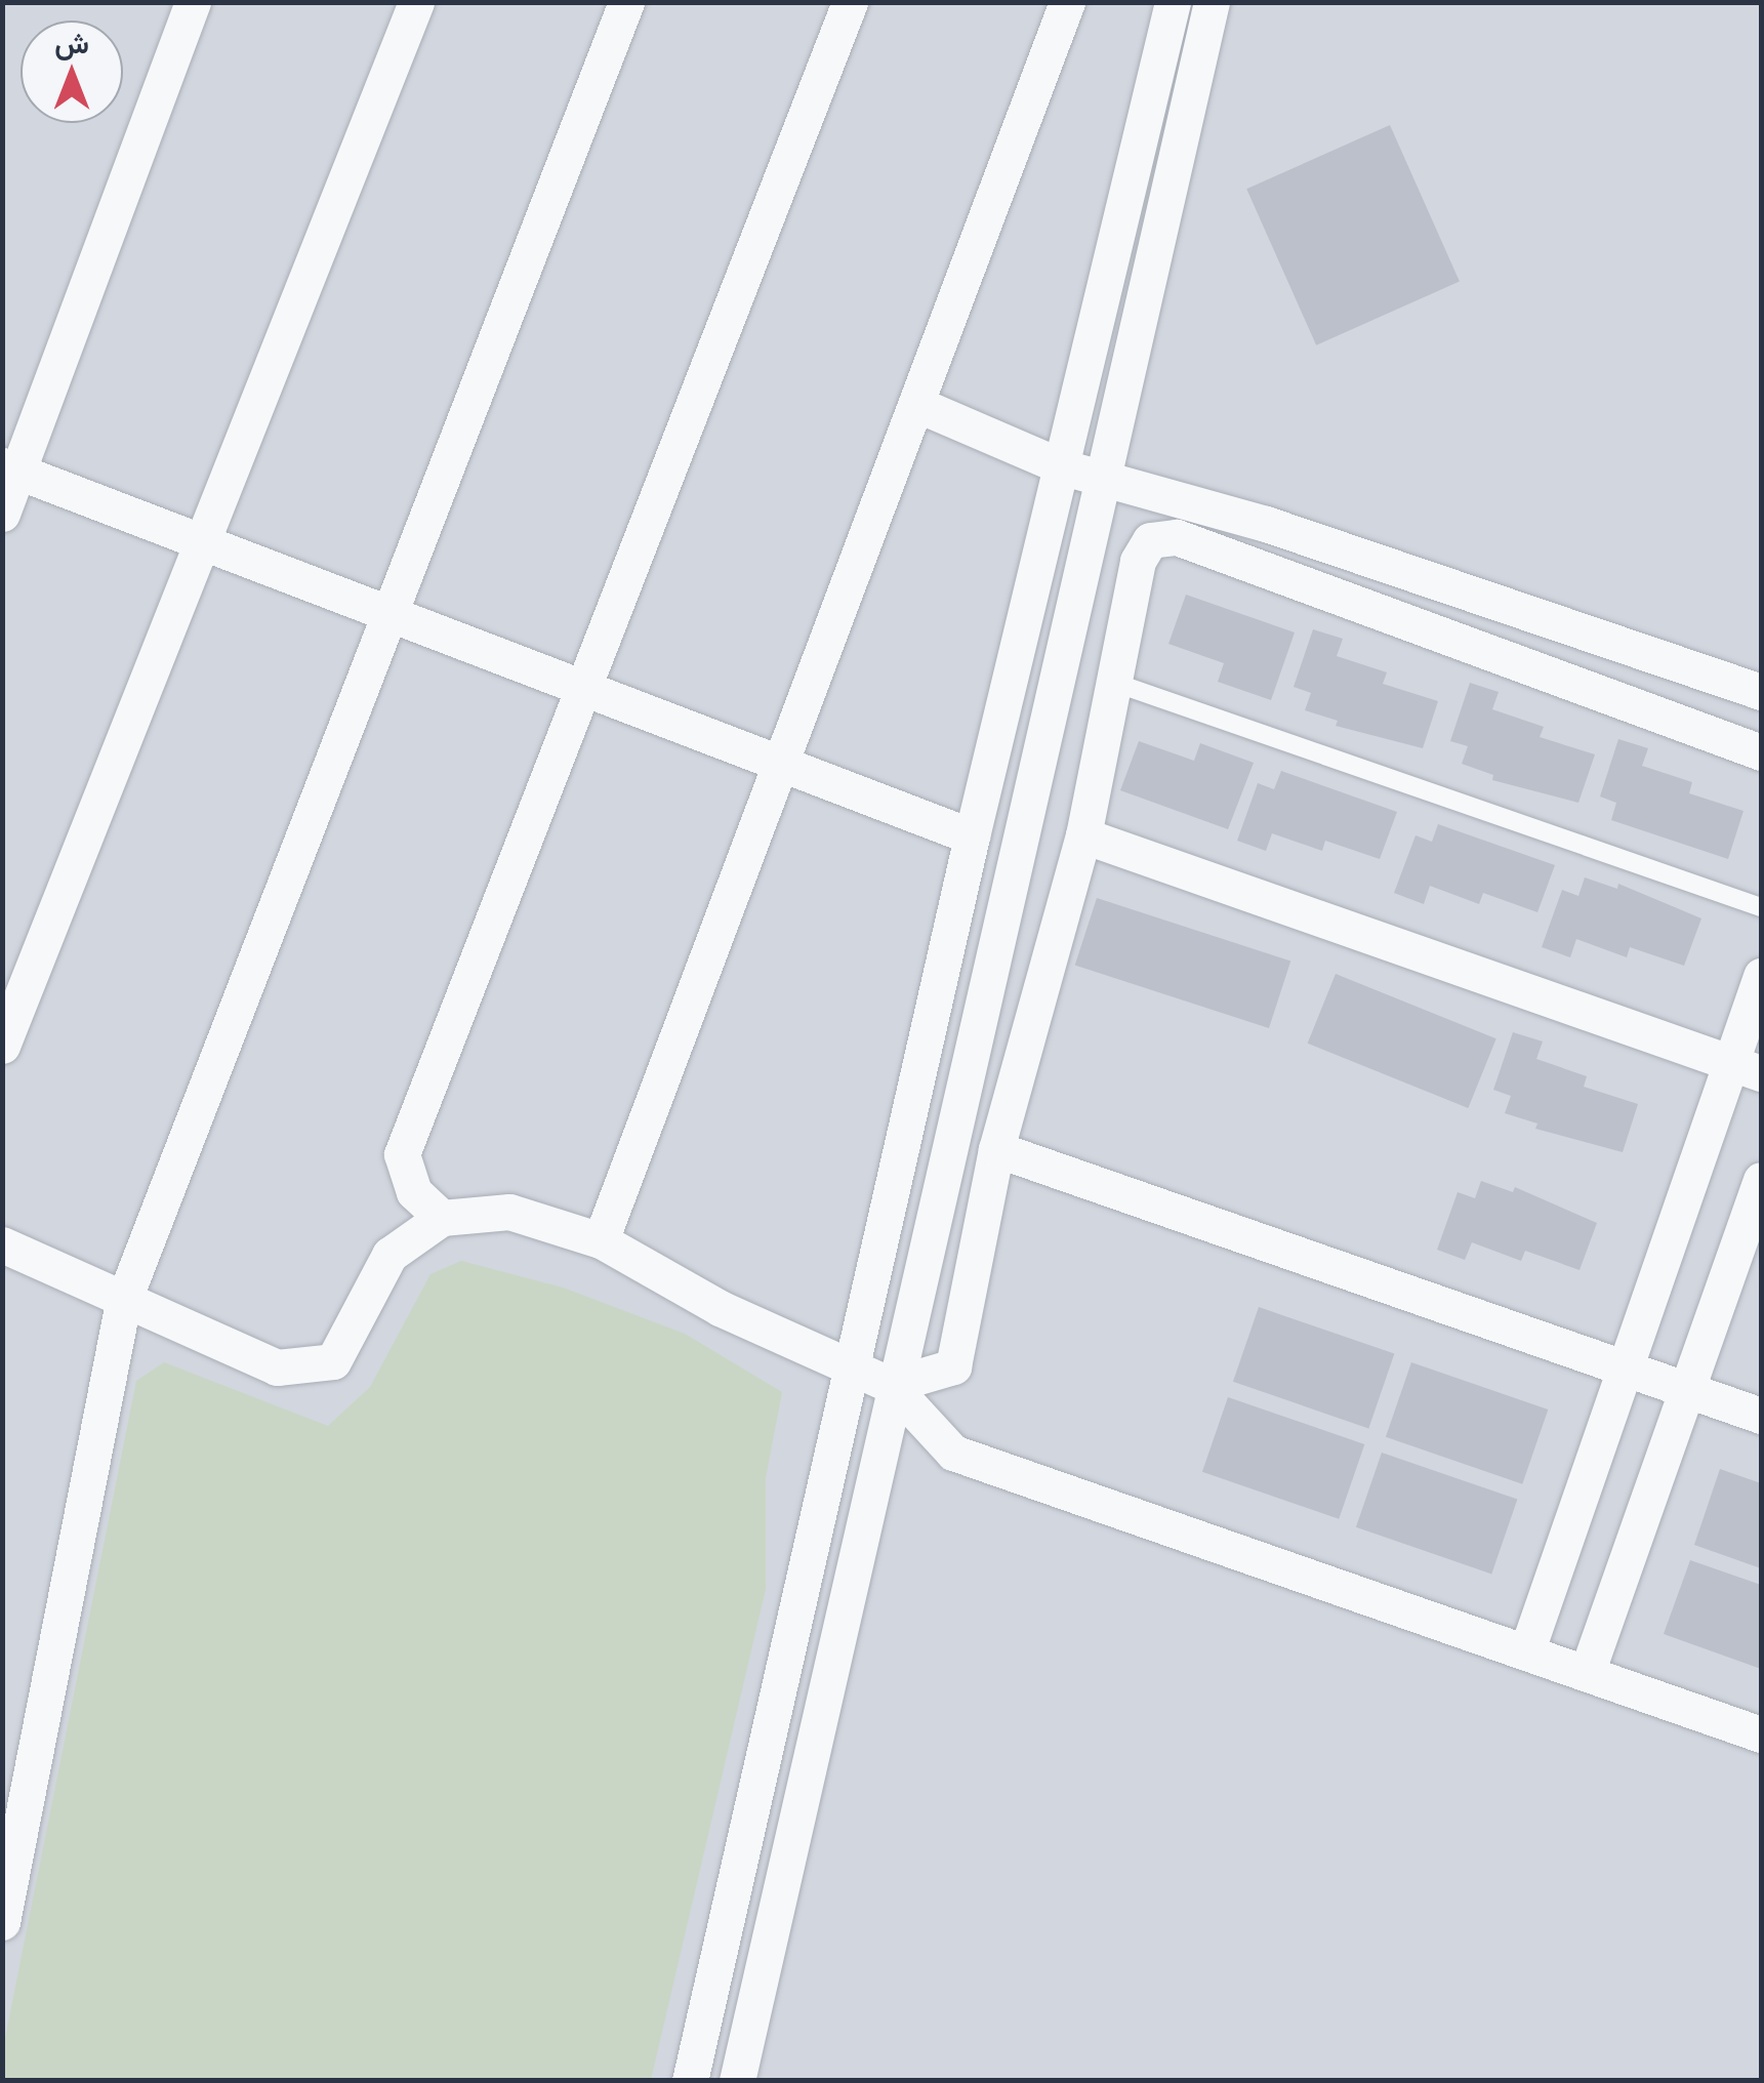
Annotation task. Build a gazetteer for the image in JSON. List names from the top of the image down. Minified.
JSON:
{"north":"top"}
